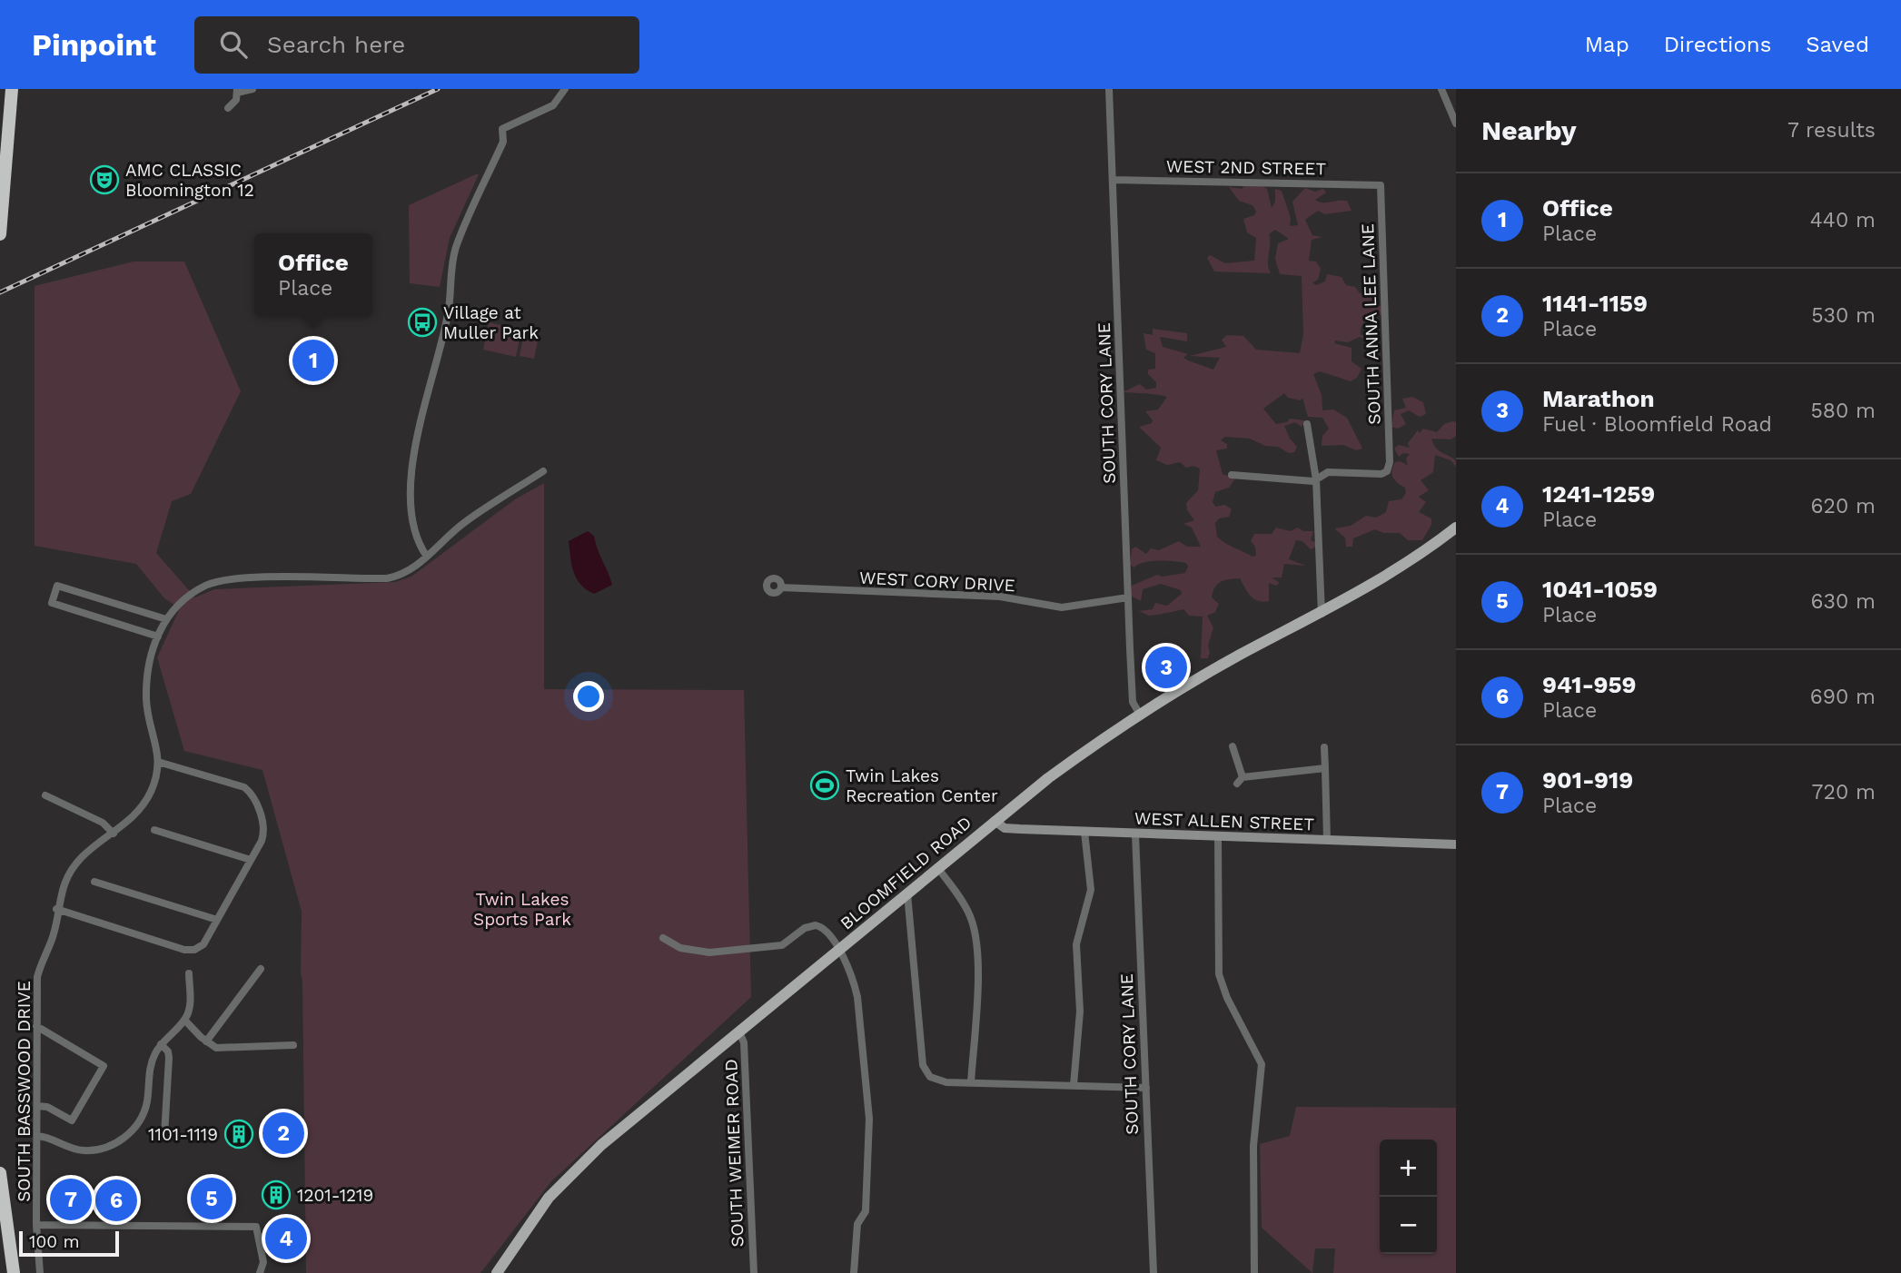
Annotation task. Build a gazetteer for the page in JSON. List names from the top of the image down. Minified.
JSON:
{"streets":{"main road":["BLOOMFIELD ROAD"],"street":["WEST 2ND STREET","SOUTH ANNA LEE LANE","SOUTH CORY LANE","WEST CORY DRIVE","WEST ALLEN STREET","SOUTH BASSWOOD DRIVE","SOUTH WEIMER ROAD"]},"crossings":[["WEST 2ND STREET","SOUTH ANNA LEE LANE"],["WEST 2ND STREET","SOUTH CORY LANE"],["SOUTH CORY LANE","WEST CORY DRIVE"],["SOUTH CORY LANE","WEST ALLEN STREET"],["SOUTH CORY LANE","BLOOMFIELD ROAD"],["WEST ALLEN STREET","BLOOMFIELD ROAD"],["BLOOMFIELD ROAD","SOUTH WEIMER ROAD"]],"parks":["Twin Lakes Sports Park"],"places":{"theatre":["AMC CLASSIC Bloomington 12"],"bus stop":["Village at Muller Park"],"sports":["Twin Lakes Recreation Center"],"building":["1101-1119","1201-1219"]},"scale_bar":"100 m","page":{"header":"Pinpoint","search":"Search here","nav":["Map","Directions","Saved"],"heading":["Nearby","7 results"],"list":[{"mark":"1","name":"Office","note":"Place","value":"440 m"},{"mark":"2","name":"1141-1159","note":"Place","value":"530 m"},{"mark":"3","name":"Marathon","note":"Fuel · Bloomfield Road","value":"580 m"},{"mark":"4","name":"1241-1259","note":"Place","value":"620 m"},{"mark":"5","name":"1041-1059","note":"Place","value":"630 m"},{"mark":"6","name":"941-959","note":"Place","value":"690 m"},{"mark":"7","name":"901-919","note":"Place","value":"720 m"}],"popup":["Office","Place"],"pins":["1","3","2","5","7","6","4"],"map_buttons":["+","−"],"scale":"100 m"}}
